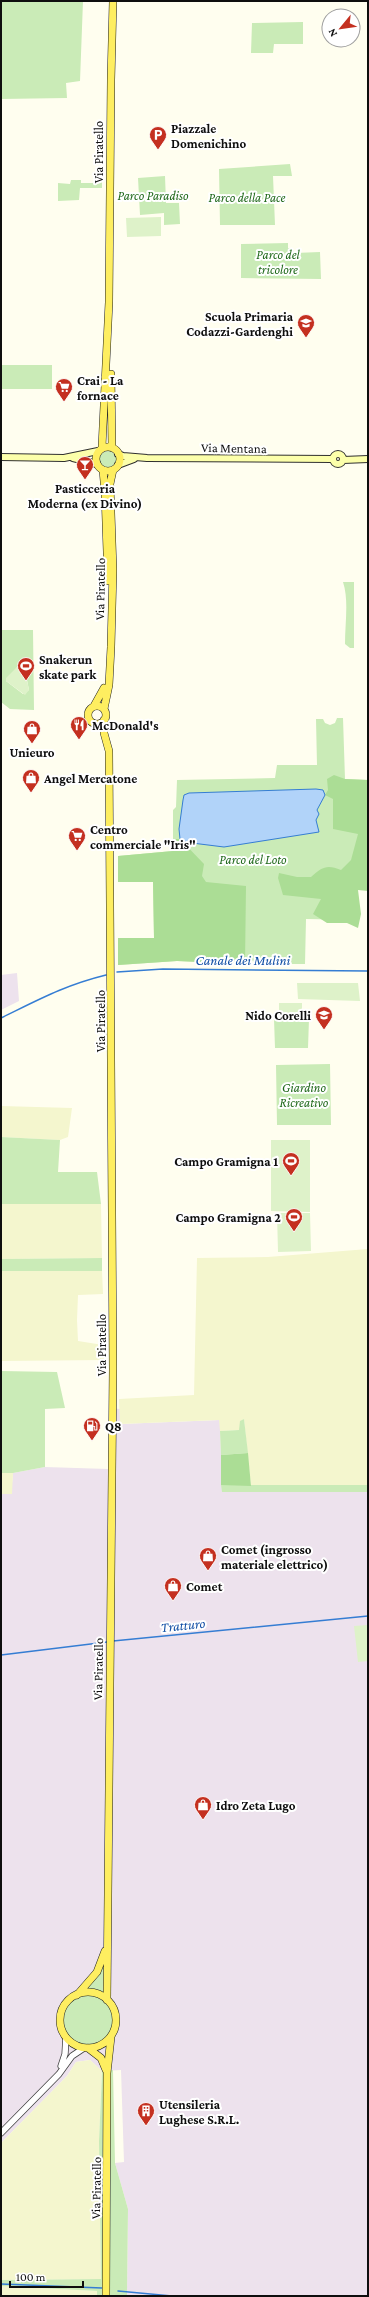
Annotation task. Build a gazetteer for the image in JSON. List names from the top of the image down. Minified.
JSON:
{"streets":{"main road":["Via Piratello","Via Mentana"]},"crossings":[["Via Piratello","Via Mentana"]],"water":["Canale dei Mulini","Tratturo"],"parks":["Parco Paradiso","Parco della Pace","Parco del tricolore","Parco del Loto","Giardino Ricreativo"],"places":{"parking":["Piazzale Domenichino"],"school or university":["Scuola Primaria Codazzi-Gardenghi","Nido Corelli"],"supermarket":["Crai - La fornace","Centro commerciale \"Iris\""],"bar":["Pasticceria Moderna (ex Divino)"],"sports":["Snakerun skate park","Campo Gramigna 1","Campo Gramigna 2"],"restaurant":["McDonald's"],"shop":["Unieuro","Angel Mercatone","Comet (ingrosso materiale elettrico)","Comet","Idro Zeta Lugo"],"fuel station":["Q8"],"building":["Utensileria Lughese S.R.L."]},"scale_bar":"100 m","north":"bottom left"}
